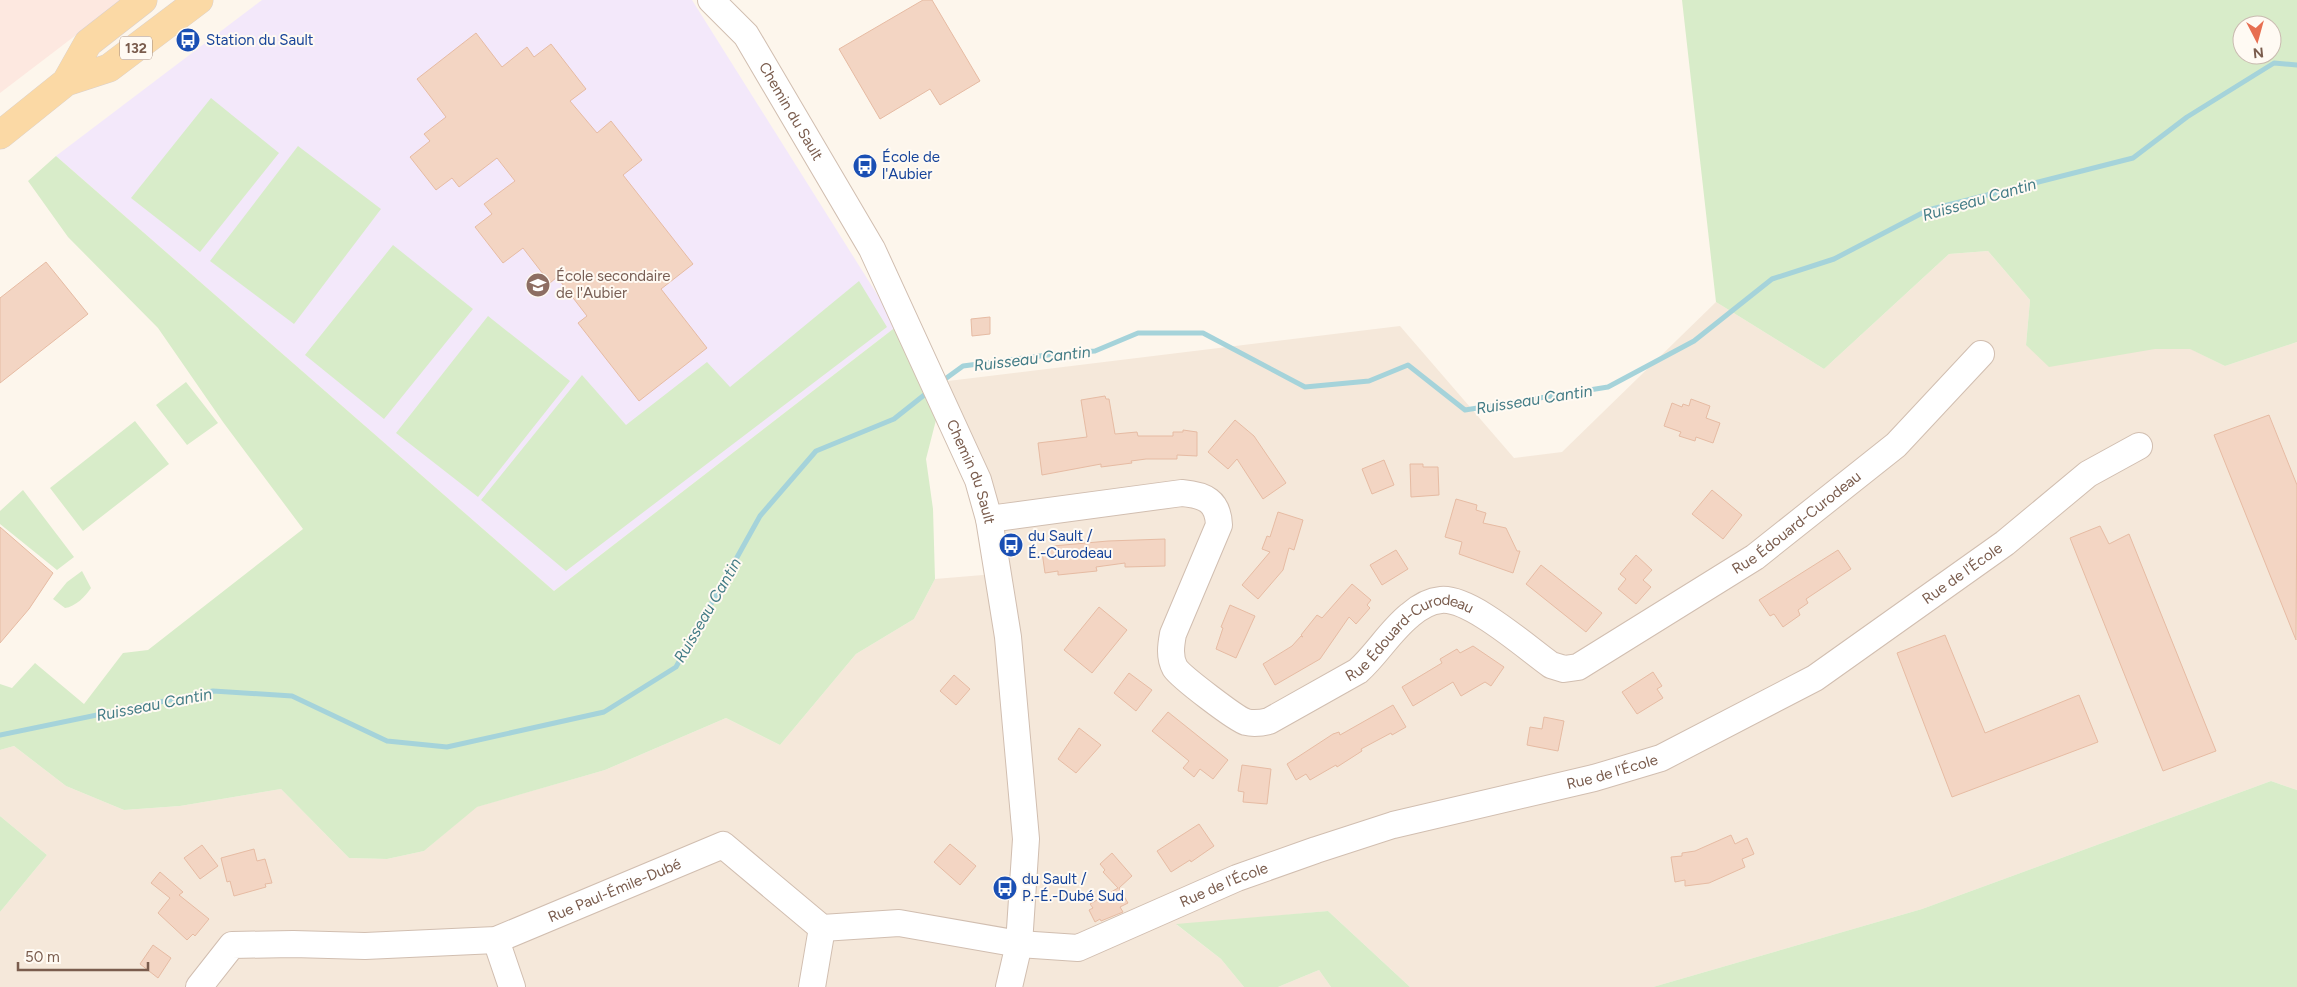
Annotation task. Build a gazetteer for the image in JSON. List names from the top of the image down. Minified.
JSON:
{"streets":{"main road":["132"],"street":["Chemin du Sault","Rue Édouard-Curodeau","Rue de l'École","Rue Paul-Émile-Dubé"]},"crossings":[["Chemin du Sault","Rue Édouard-Curodeau"],["Chemin du Sault","Rue de l'École"]],"water":["Ruisseau Cantin"],"places":{"bus stop":["Station du Sault","École de l'Aubier","du Sault / É.-Curodeau","du Sault / P.-É.-Dubé Sud"],"school or university":["École secondaire de l'Aubier"]},"scale_bar":"50 m","north":"bottom"}
